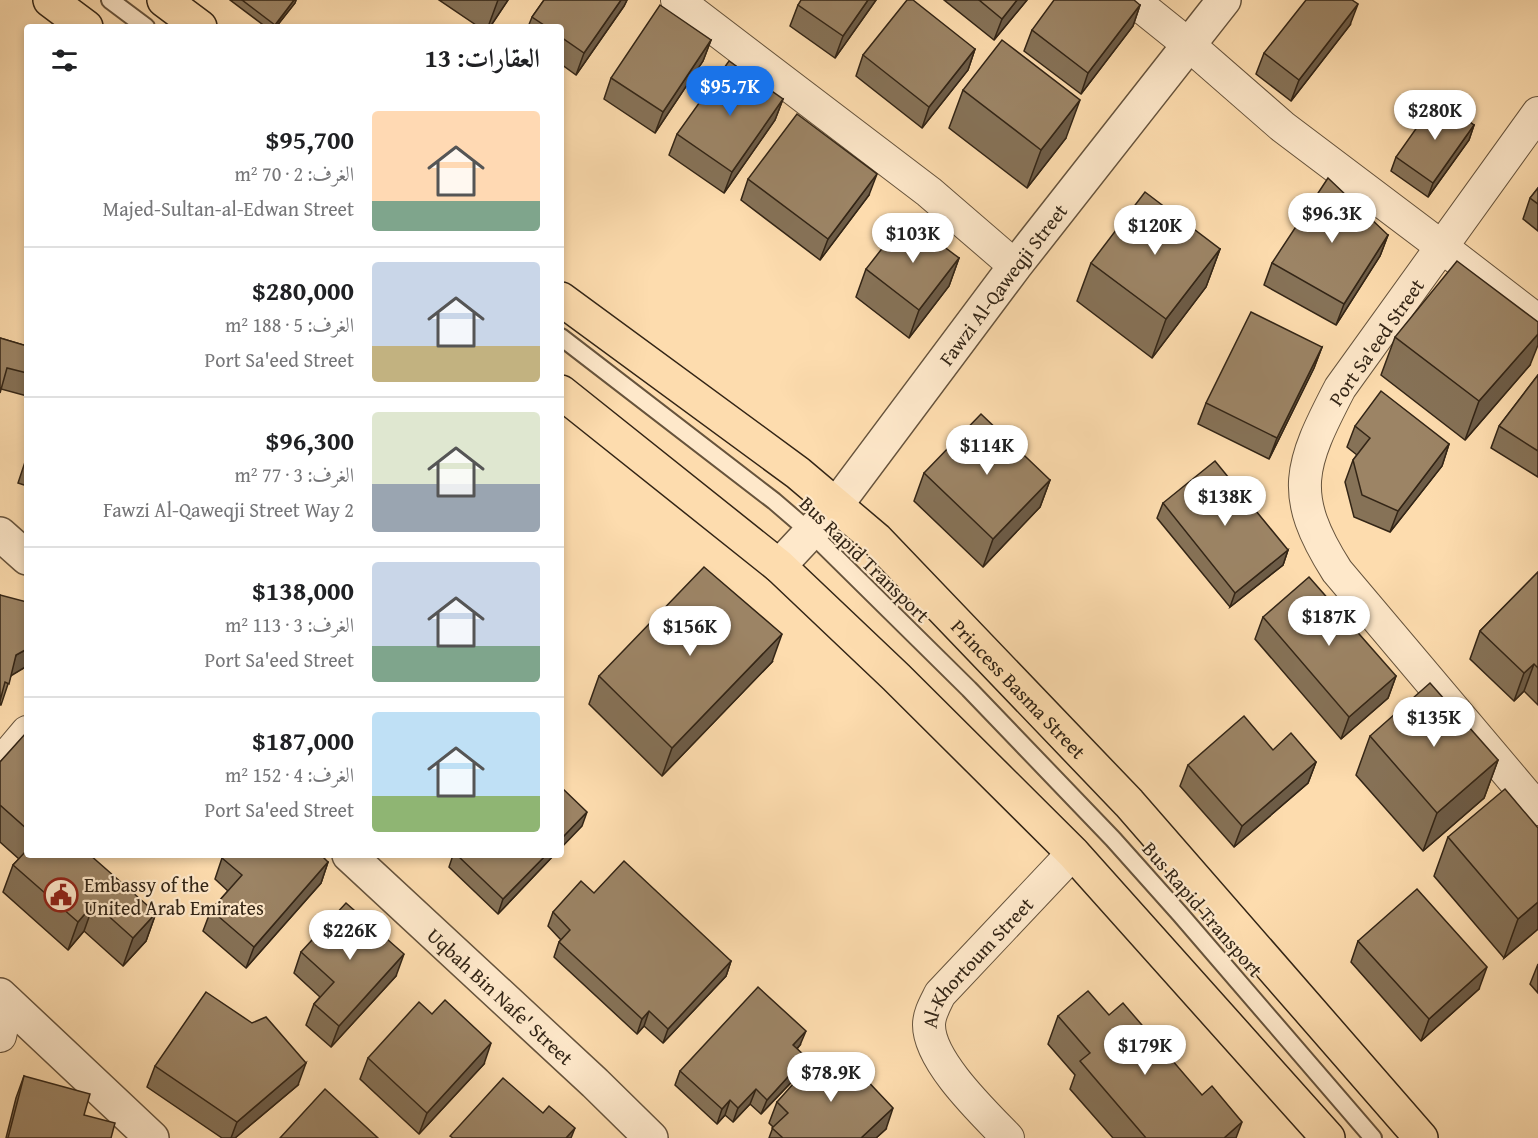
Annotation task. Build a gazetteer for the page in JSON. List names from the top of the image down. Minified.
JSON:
{"streets":{"main road":["Princess Basma Street"],"street":["Fawzi Al-Qaweqji Street","Port Sa'eed Street","Al-Khortoum Street","Uqbah Bin Nafe' Street"],"lane":["Bus Rapid Transport"]},"crossings":[["Fawzi Al-Qaweqji Street","Bus Rapid Transport"],["Fawzi Al-Qaweqji Street","Princess Basma Street"]],"places":{"public building":["Embassy of the United Arab Emirates"]},"page":{"heading":"العقارات: 13","price":["$95.7K","$280K","$96.3K","$120K","$103K","$114K","$138K","$187K","$156K","$135K","$226K","$179K","$78.9K"],"list":[{"name":"$95,700","note":"الغرف: 2 · 70 m² · Majed-Sultan-al-Edwan Street"},{"name":"$280,000","note":"الغرف: 5 · 188 m² · Port Sa'eed Street"},{"name":"$96,300","note":"الغرف: 3 · 77 m² · Fawzi Al-Qaweqji Street Way 2"},{"name":"$138,000","note":"الغرف: 3 · 113 m² · Port Sa'eed Street"},{"name":"$187,000","note":"الغرف: 4 · 152 m² · Port Sa'eed Street"}]}}
